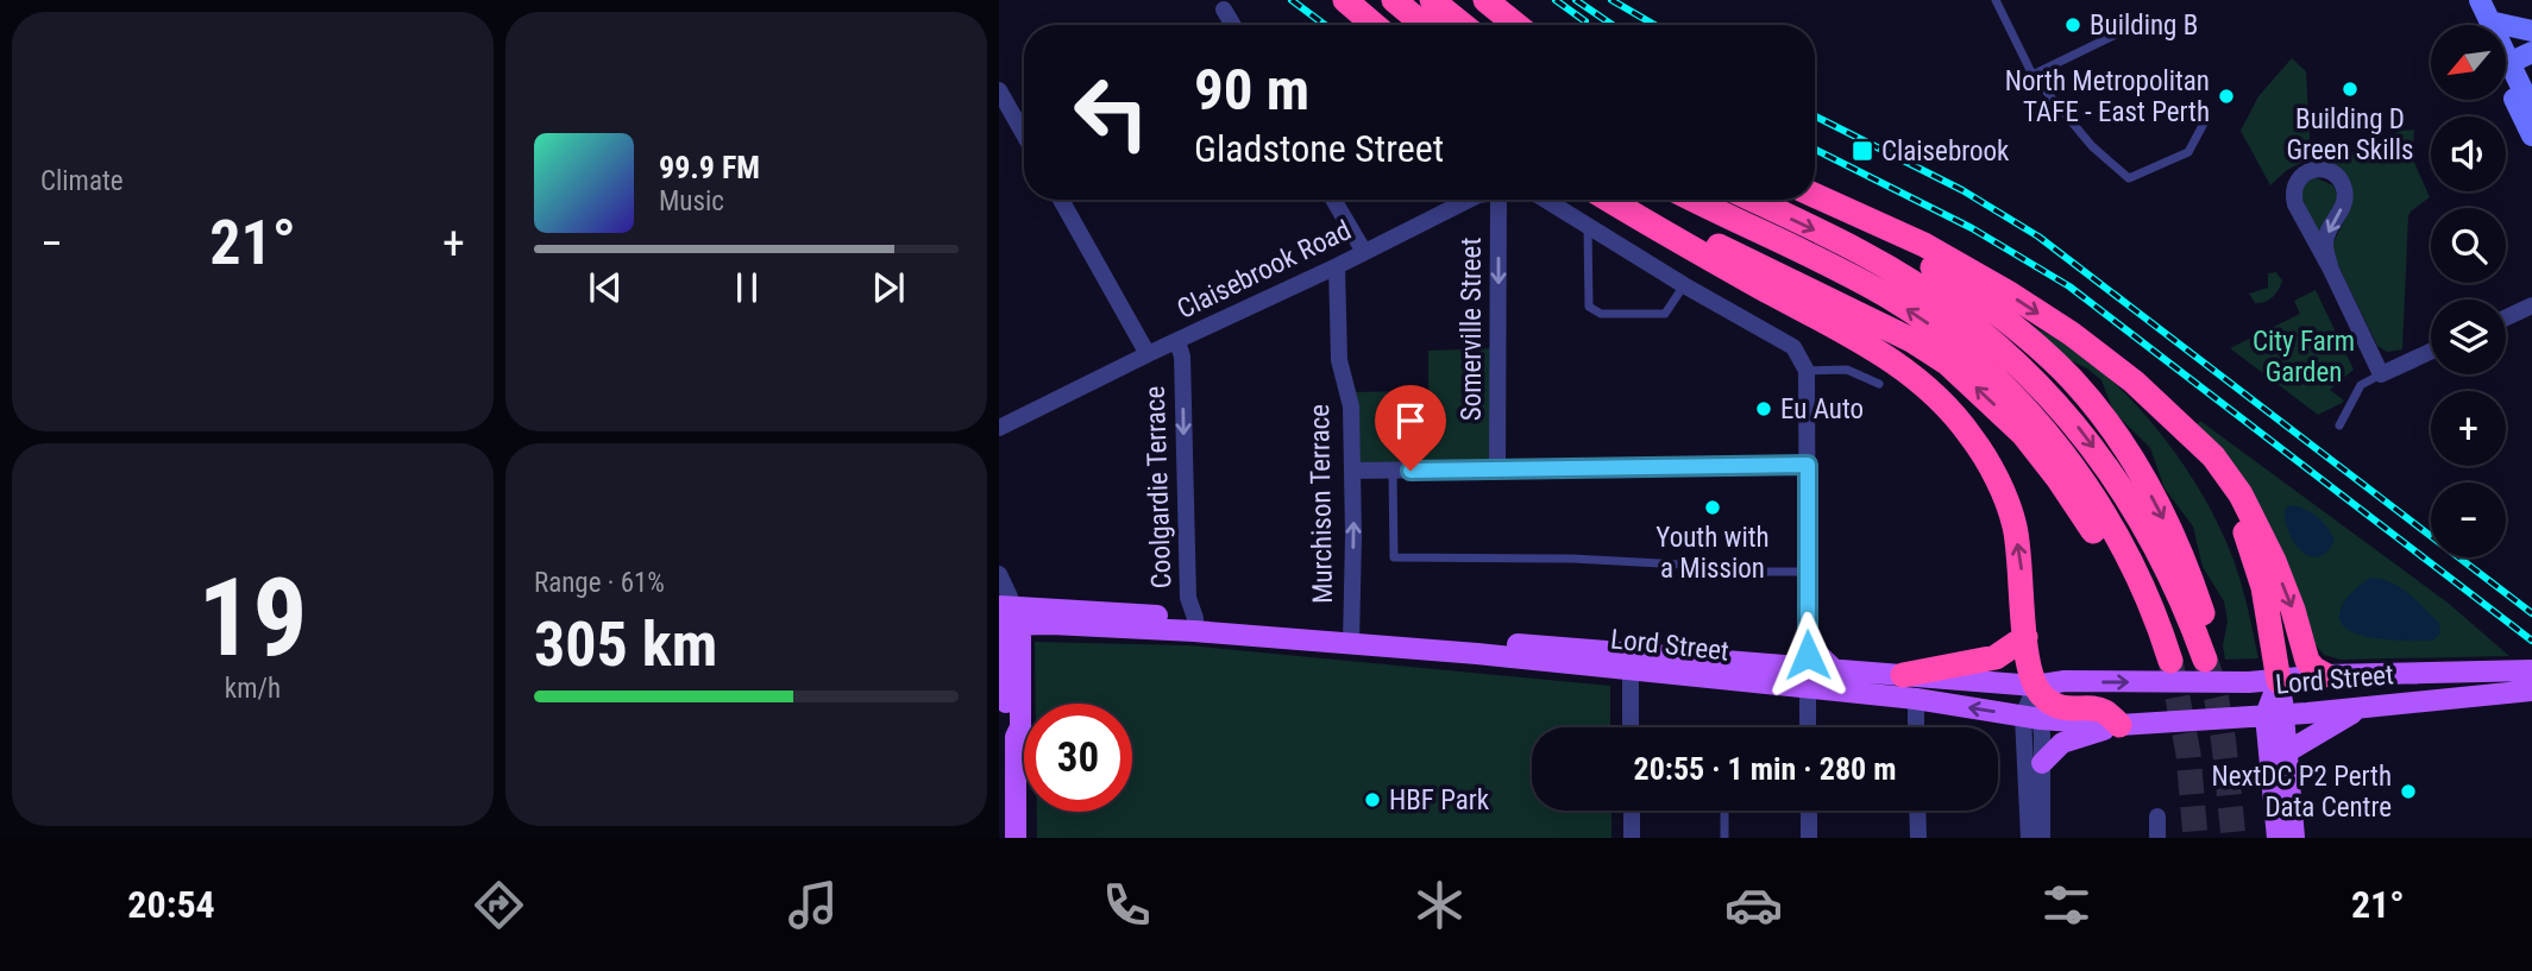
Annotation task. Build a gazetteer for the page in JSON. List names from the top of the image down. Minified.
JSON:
{"streets":{"main road":["Lord Street"],"street":["Claisebrook Road","Somerville Street","Coolgardie Terrace","Murchison Terrace"]},"crossings":[["Claisebrook Road","Coolgardie Terrace"],["Claisebrook Road","Murchison Terrace"],["Coolgardie Terrace","Lord Street"],["Murchison Terrace","Lord Street"]],"one_way":["Somerville Street","Coolgardie Terrace","Murchison Terrace"],"parks":["City Farm Garden"],"places":{"other":["Building B","Building D Green Skills","North Metropolitan TAFE - East Perth","Eu Auto","Youth with a Mission","NextDC P2 Perth Data Centre","HBF Park"],"transit":["Claisebrook"]},"north":"bottom left","page":{"tile":["Climate",["19","km/h"],["Range · 61%","305 km"]],"map_buttons":["+","−"],"turn":["90 m","Gladstone Street"],"song":["99.9 FM","Music"],"heat":["−","21°","+"],"limit":"30","trip":"20:55 · 1 min · 280 m","tabs":["20:54","21°"]}}
